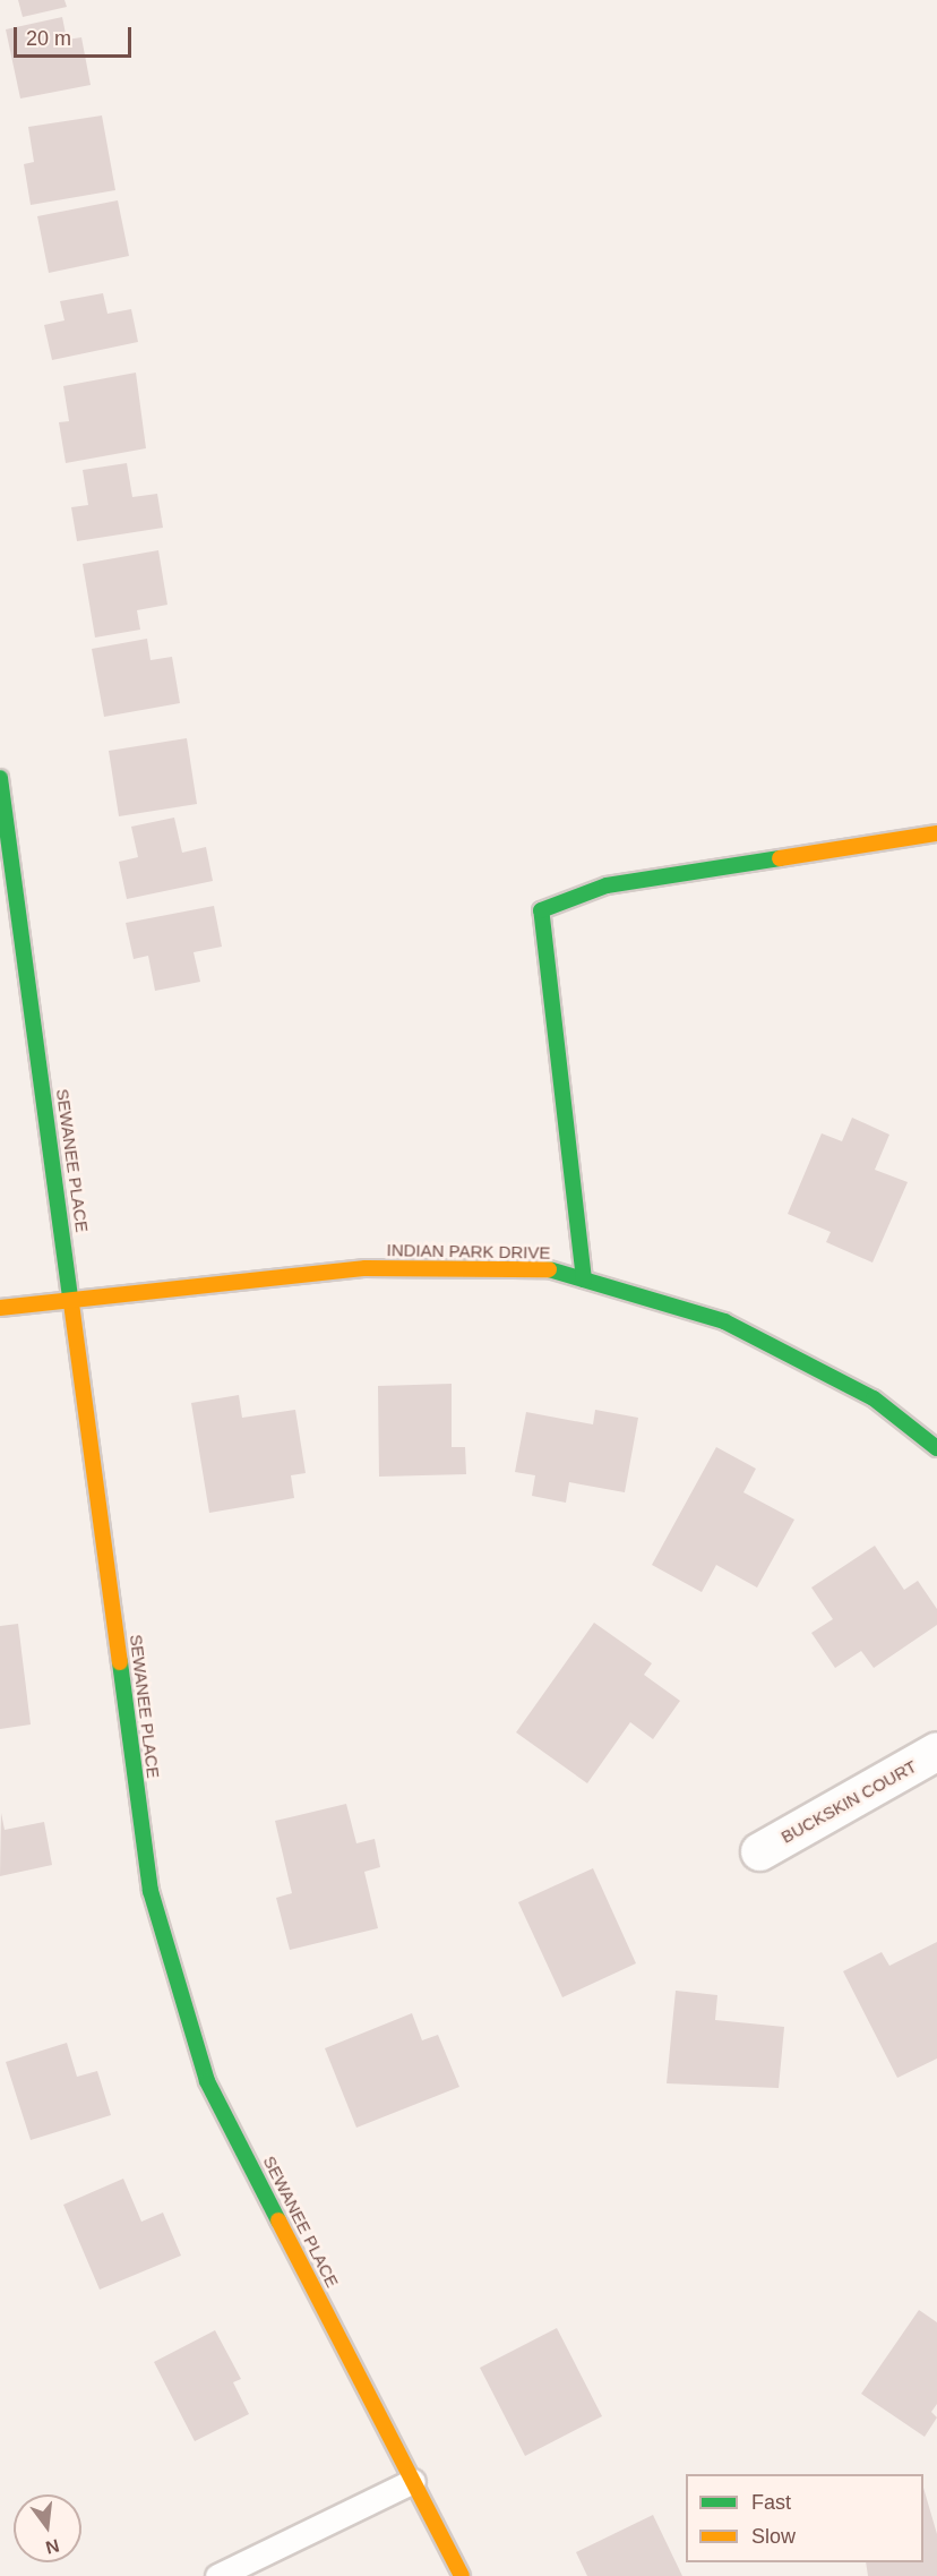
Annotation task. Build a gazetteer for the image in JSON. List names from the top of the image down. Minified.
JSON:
{"streets":{"street":["SEWANEE PLACE","INDIAN PARK DRIVE","BUCKSKIN COURT"]},"crossings":[["SEWANEE PLACE","INDIAN PARK DRIVE"]],"legend":["Fast","Slow"],"scale_bar":"20 m","north":"bottom"}
